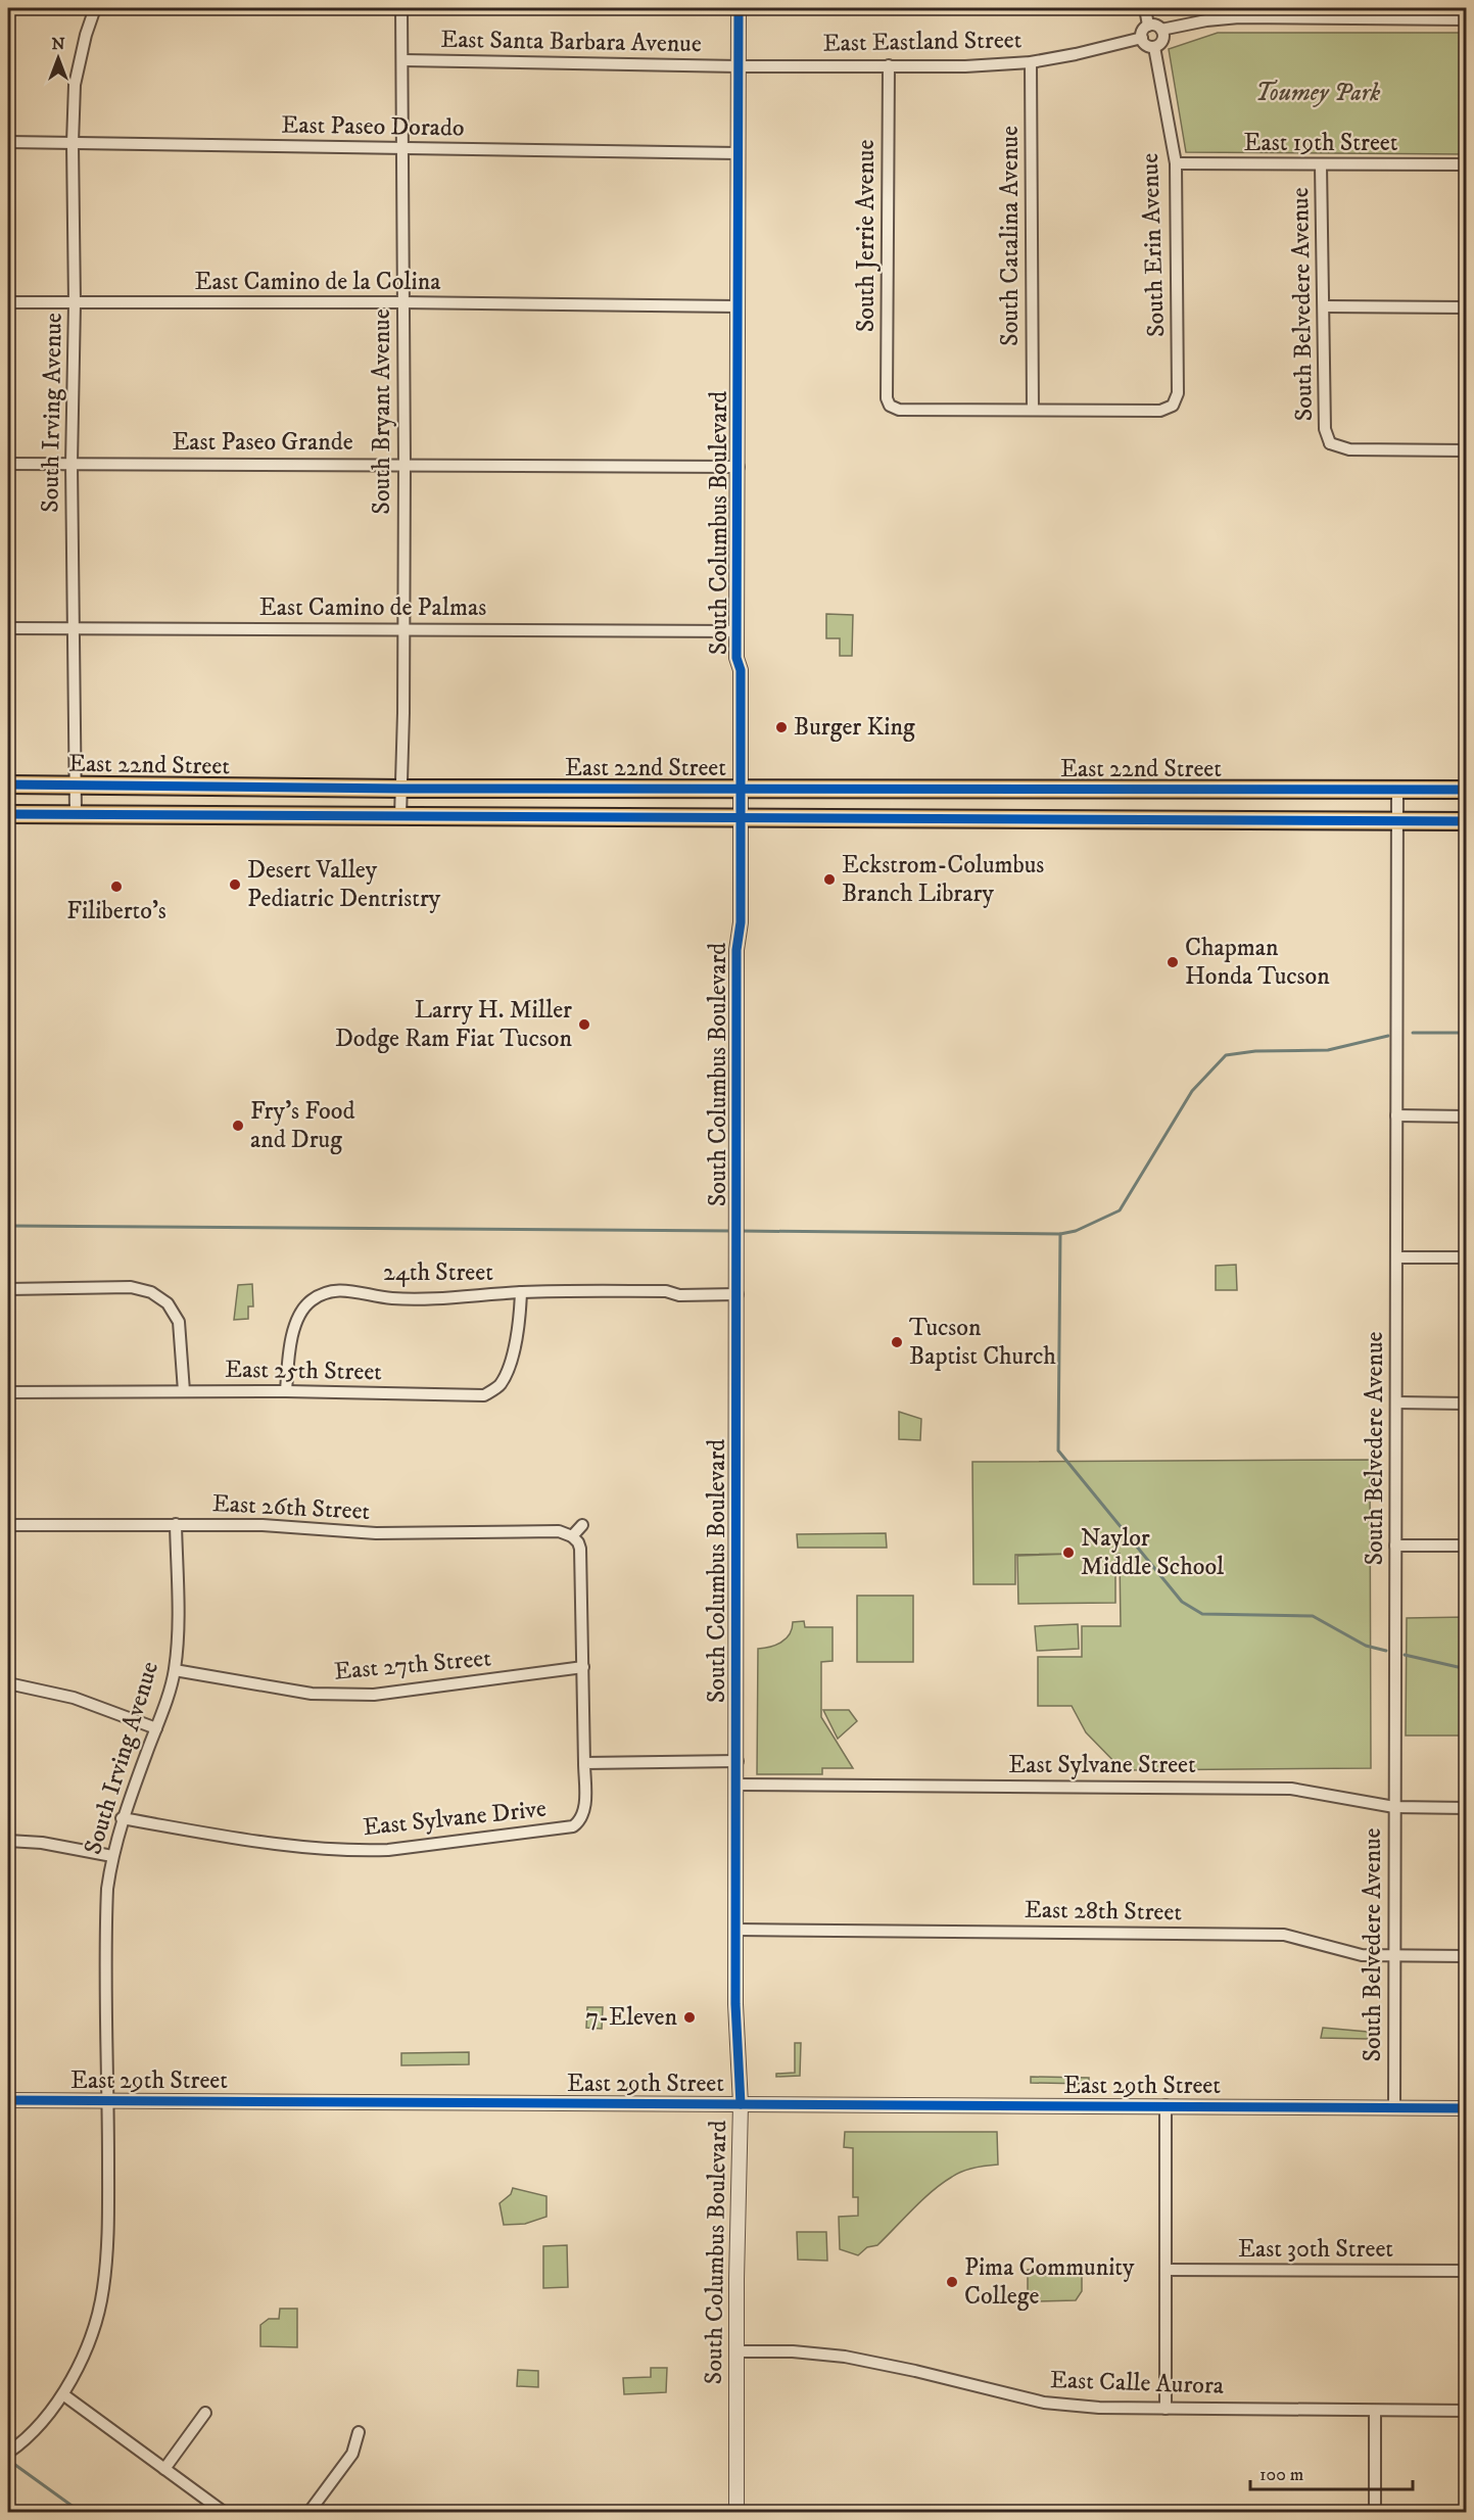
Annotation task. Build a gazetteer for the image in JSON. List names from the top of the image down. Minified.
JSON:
{"streets":{"main road":["East 22nd Street"],"street":["East Santa Barbara Avenue","East Eastland Street","East Paseo Dorado","East 19th Street","South Jerrie Avenue","South Catalina Avenue","South Erin Avenue","East Camino de la Colina","South Belvedere Avenue","South Bryant Avenue","South Irving Avenue","East Paseo Grande","South Columbus Boulevard","East Camino de Palmas","24th Street","East 25th Street","East 26th Street","East 27th Street","East Sylvane Street","East Sylvane Drive","East 28th Street","East 29th Street","East 30th Street","East Calle Aurora"]},"crossings":[["East Santa Barbara Avenue","East Eastland Street"],["East Santa Barbara Avenue","South Bryant Avenue"],["East Santa Barbara Avenue","South Columbus Boulevard"],["East Eastland Street","South Jerrie Avenue"],["East Eastland Street","South Catalina Avenue"],["East Eastland Street","South Erin Avenue"],["East Eastland Street","South Columbus Boulevard"],["East Paseo Dorado","South Bryant Avenue"],["East Paseo Dorado","South Irving Avenue"],["East Paseo Dorado","South Columbus Boulevard"],["East 19th Street","South Erin Avenue"],["East 19th Street","South Belvedere Avenue"],["South Jerrie Avenue","South Catalina Avenue"],["South Jerrie Avenue","South Erin Avenue"],["South Catalina Avenue","South Erin Avenue"],["East Camino de la Colina","South Bryant Avenue"],["East Camino de la Colina","South Irving Avenue"],["East Camino de la Colina","South Columbus Boulevard"],["South Belvedere Avenue","East 22nd Street"],["South Belvedere Avenue","East Sylvane Street"],["South Belvedere Avenue","East 28th Street"],["South Belvedere Avenue","East 29th Street"],["South Bryant Avenue","East Paseo Grande"],["South Bryant Avenue","East Camino de Palmas"],["South Bryant Avenue","East 22nd Street"],["South Irving Avenue","East Paseo Grande"],["South Irving Avenue","East Camino de Palmas"],["South Irving Avenue","East 22nd Street"],["South Irving Avenue","East 26th Street"],["South Irving Avenue","East 27th Street"],["South Irving Avenue","East Sylvane Drive"],["South Irving Avenue","East 29th Street"],["East Paseo Grande","South Columbus Boulevard"],["South Columbus Boulevard","East Camino de Palmas"],["South Columbus Boulevard","East 22nd Street"],["South Columbus Boulevard","24th Street"],["South Columbus Boulevard","East Sylvane Street"],["South Columbus Boulevard","East 28th Street"],["South Columbus Boulevard","East 29th Street"],["South Columbus Boulevard","East Calle Aurora"],["24th Street","East 25th Street"],["East 26th Street","East Sylvane Drive"],["East 27th Street","East Sylvane Drive"]],"parks":["Toumey Park"],"places":["Burger King","Eckstrom-Columbus Branch Library","Desert Valley Pediatric Dentristry","Filiberto's","Chapman Honda Tucson","Larry H. Miller Dodge Ram Fiat Tucson","Fry's Food and Drug","Tucson Baptist Church","Naylor Middle School","7-Eleven","Pima Community College"],"scale_bar":"100 m","north":"top"}
